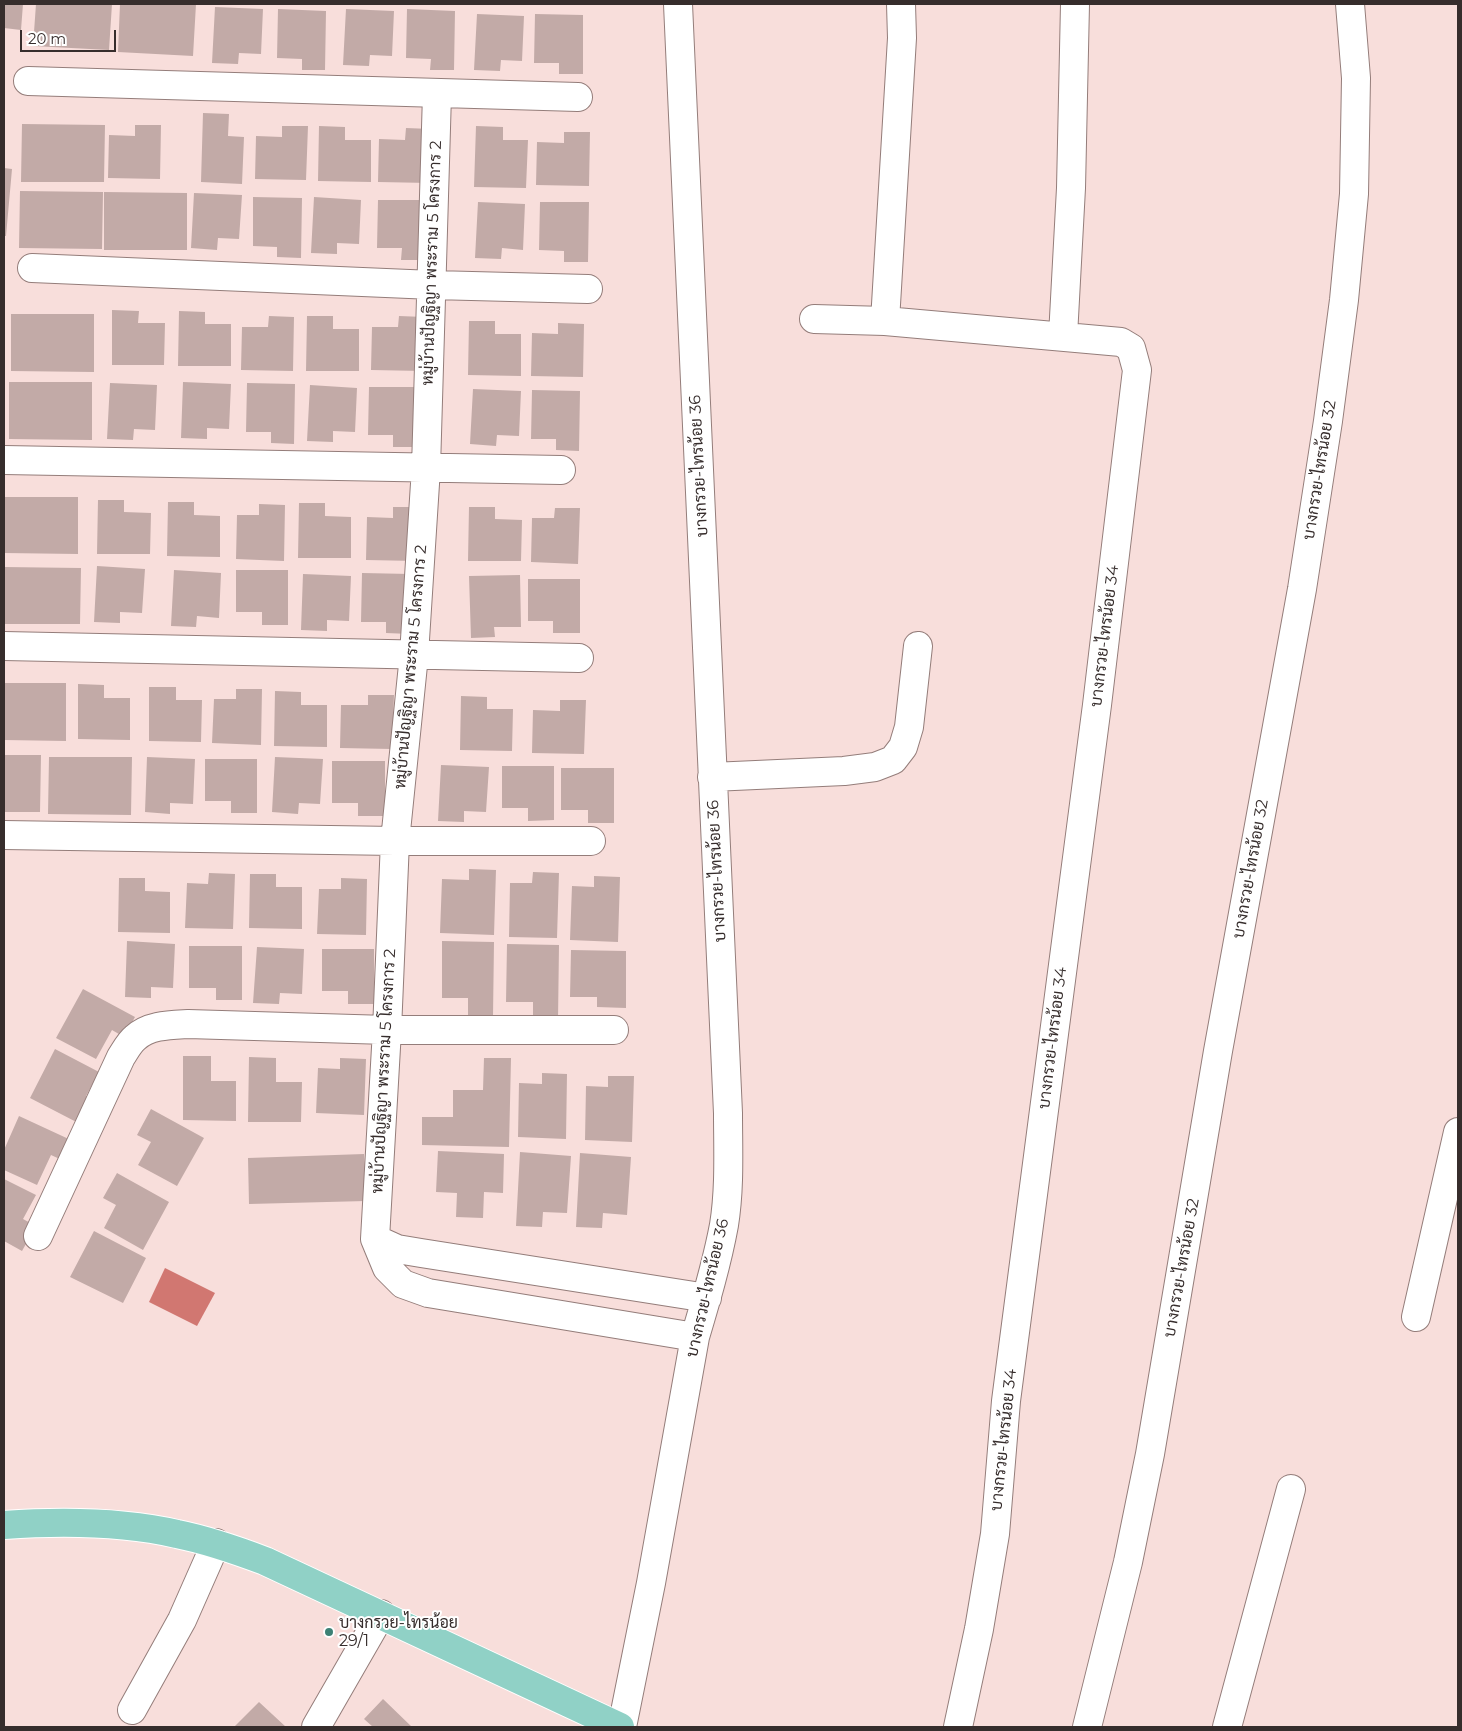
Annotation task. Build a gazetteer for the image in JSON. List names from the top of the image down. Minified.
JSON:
{"streets":{"street":["หมู่บ้านปัญฐิญา พระราม 5 โครงการ 2","บางกรวย-ไทรน้อย 36","บางกรวย-ไทรน้อย 32","บางกรวย-ไทรน้อย 34"]},"places":["บางกรวย-ไทรน้อย 29/1"],"scale_bar":"20 m"}
